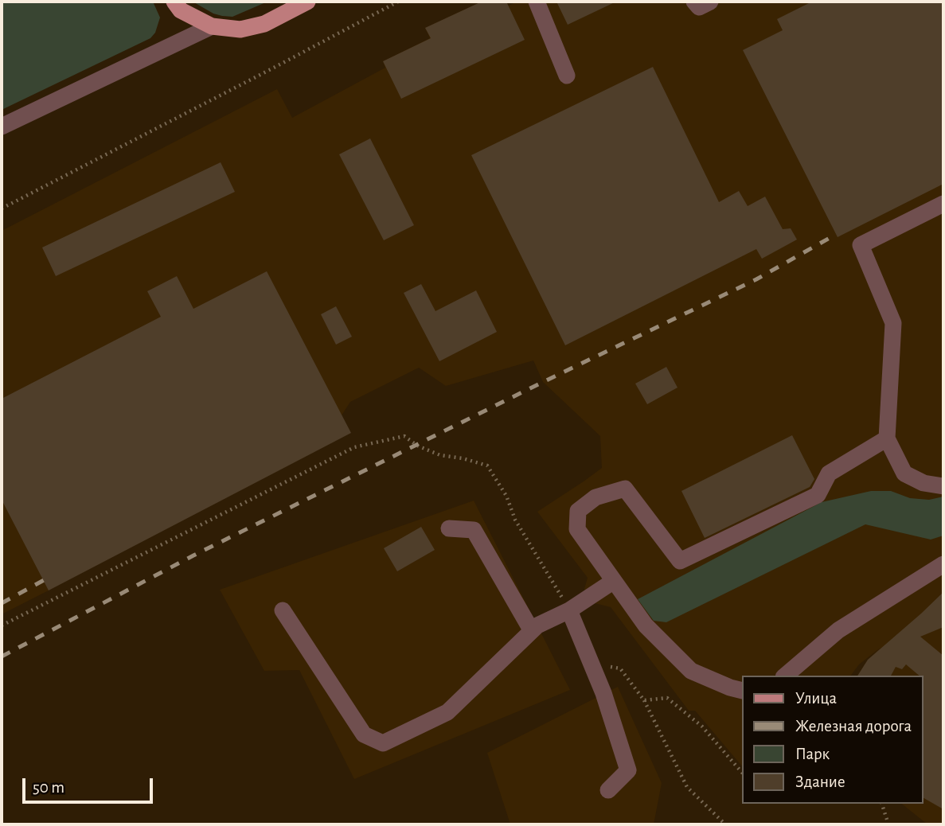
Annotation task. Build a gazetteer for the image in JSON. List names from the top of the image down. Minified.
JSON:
{"legend":["Улица","Железная дорога","Парк","Здание"],"scale_bar":"50 m"}
